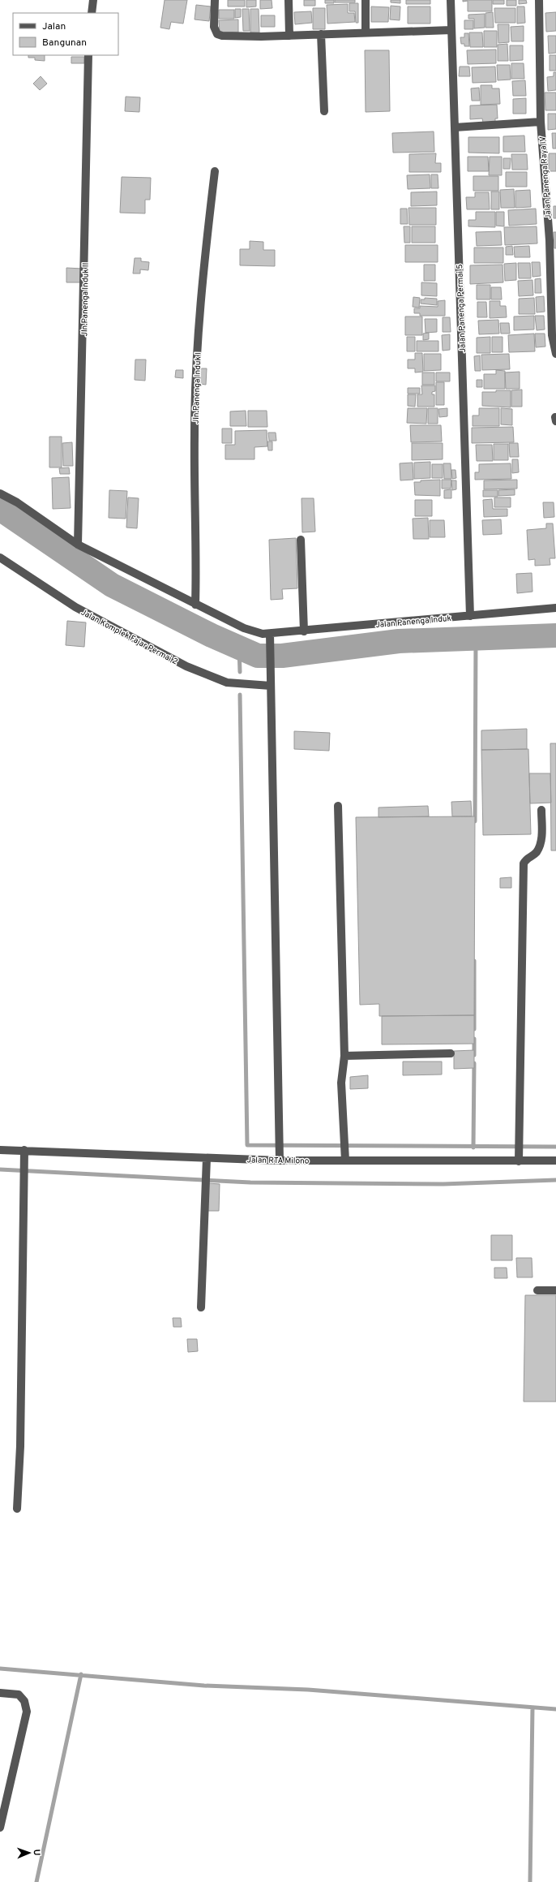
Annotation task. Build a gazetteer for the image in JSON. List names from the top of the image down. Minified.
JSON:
{"streets":{"street":["Jalan Panenga Raya IV","Jln.Panenga Induk II","Jalan Panenga Permai 5","Jln.Panenga Induk I","Jalan Panenga Induk","Jalan Komplek Fajar Permai 2","Jalan RTA Milono"]},"crossings":[["Jln.Panenga Induk II","Jalan Panenga Induk"],["Jalan Panenga Permai 5","Jalan Panenga Induk"],["Jln.Panenga Induk I","Jalan Panenga Induk"]],"legend":["Jalan","Bangunan"],"north":"right"}
